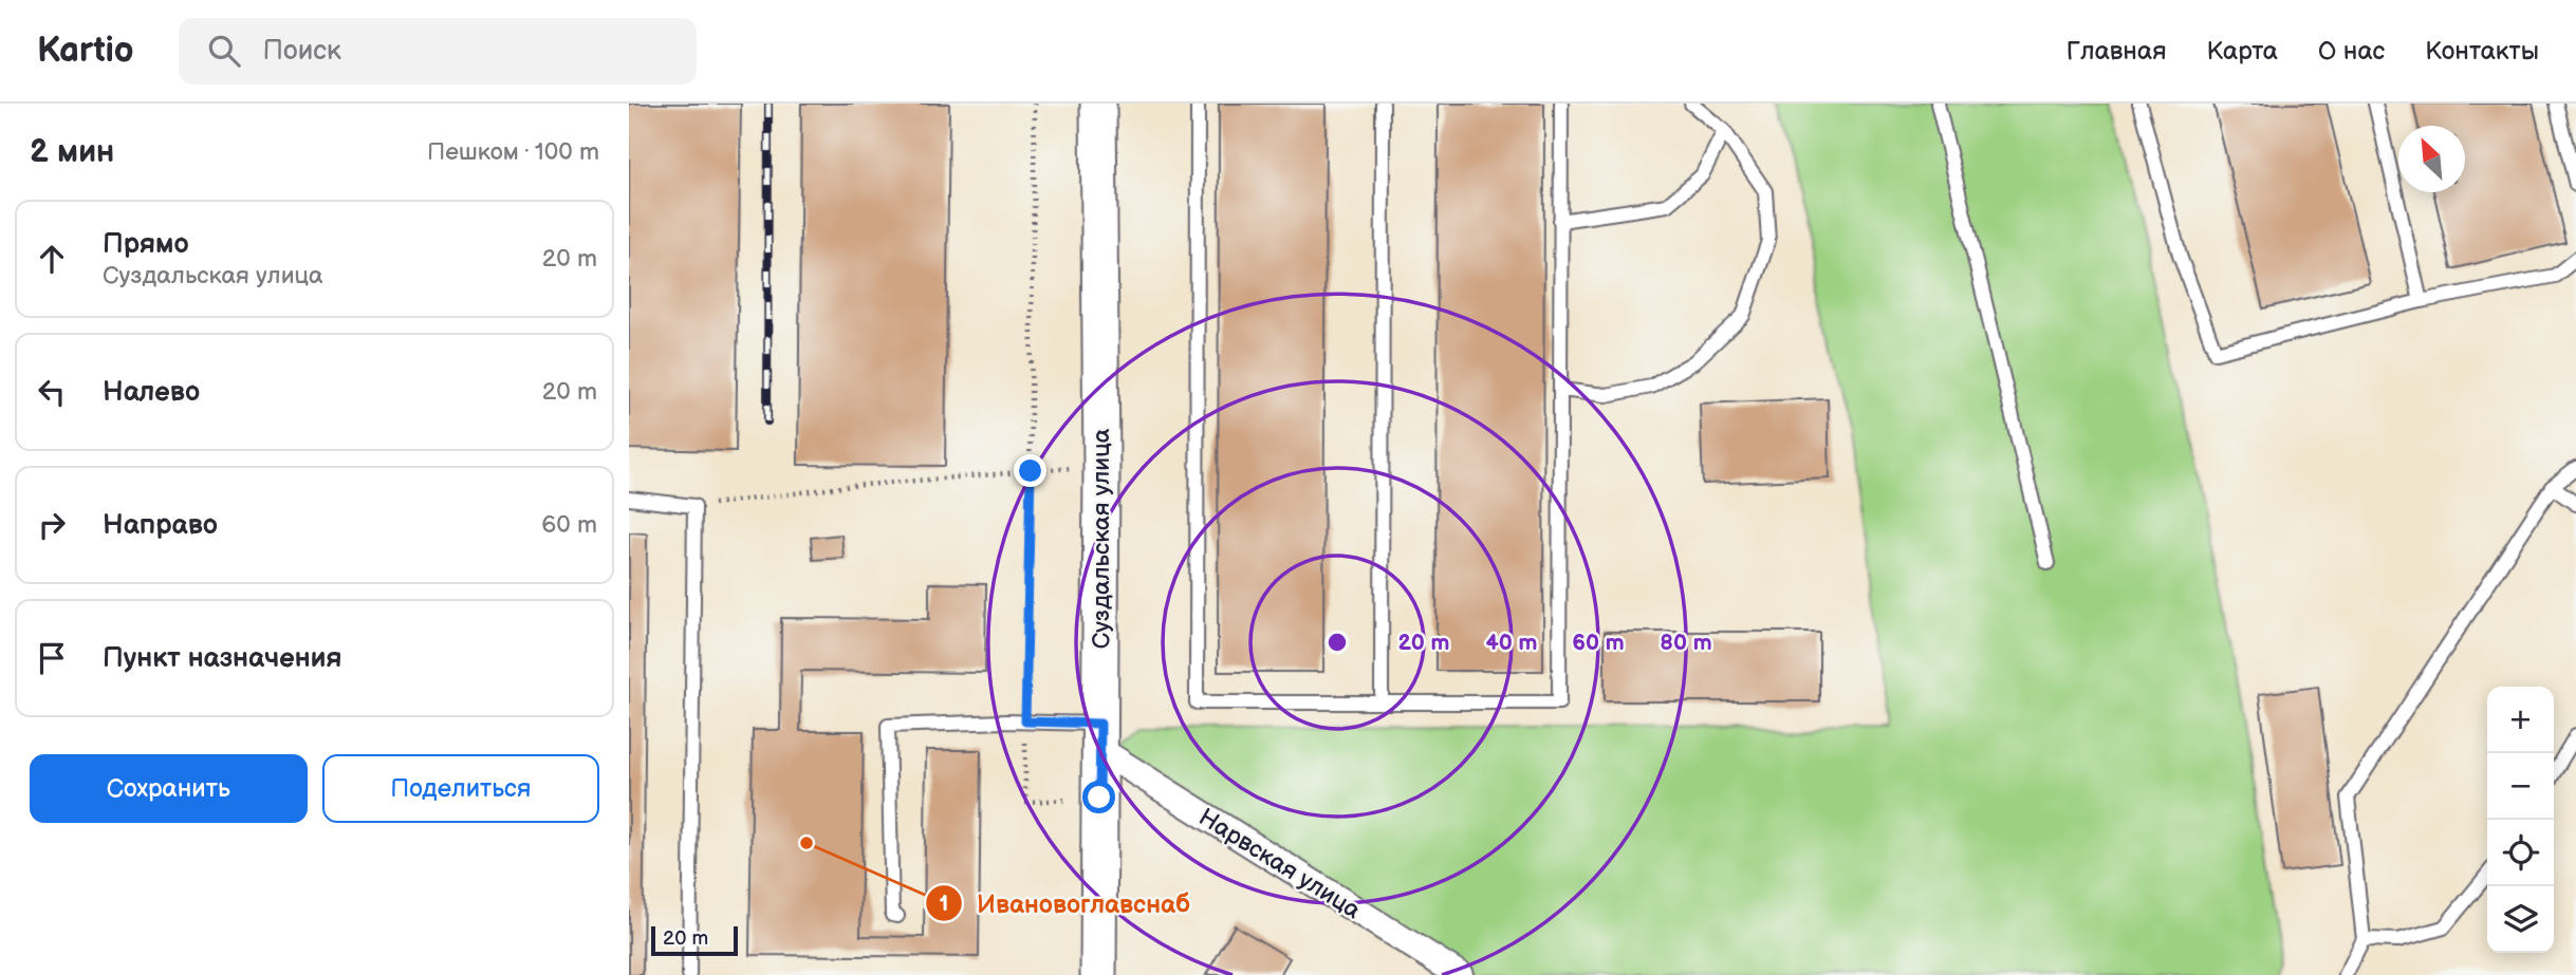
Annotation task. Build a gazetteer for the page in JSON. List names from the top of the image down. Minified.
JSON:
{"streets":{"main road":["Суздальская улица"],"street":["Нарвская улица"]},"crossings":[["Суздальская улица","Нарвская улица"]],"places":["Ивановоглавснаб"],"scale_bar":"20 m","north":"top left","page":{"header":"Kartio","search":"Поиск","nav":["Главная","Карта","О нас","Контакты"],"heading":["2 мин","Пешком · 100 m"],"list":[["Прямо","Суздальская улица","20 m"],["Налево","20 m"],["Направо","60 m"],"Пункт назначения"],"map_buttons":["+","−"],"buttons":["Сохранить","Поделиться"],"scale":"20 m"},"rings":["20 m","40 m","60 m","80 m"]}
